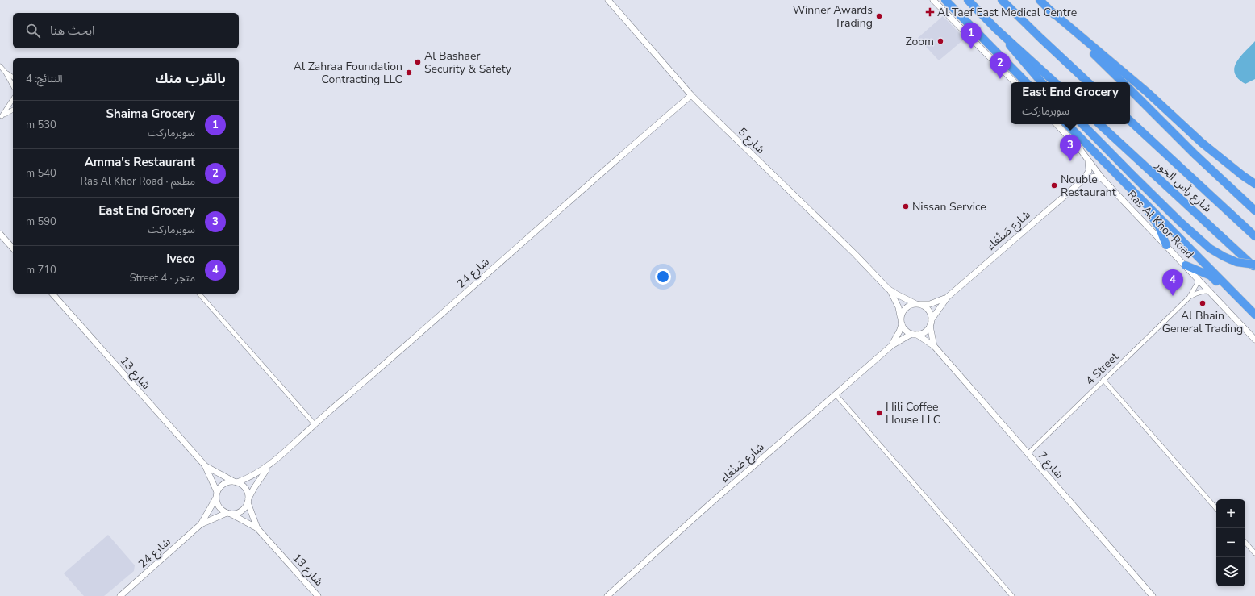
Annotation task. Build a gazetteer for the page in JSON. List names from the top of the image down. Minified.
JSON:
{"streets":{"highway":["شارع رأس الخور"],"street":["شارع 5","Ras Al Khor Road","شارع صَنْعَاء","شارع 24","4 Street","شارع 13","شارع 7"]},"crossings":[["شارع 5","شارع صَنْعَاء"],["شارع 5","شارع 24"],["شارع 5","شارع 7"],["Ras Al Khor Road","شارع صَنْعَاء"],["Ras Al Khor Road","4 Street"],["شارع صَنْعَاء","شارع 7"],["شارع 24","شارع 13"],["4 Street","شارع 7"]],"places":{"health":["Al Taef East Medical Centre"],"other":["Winner Awards Trading","Zoom","Al Bashaer Security & Safety","Al Zahraa Foundation Contracting LLC","Nouble Restaurant","Nissan Service","Al Bhain General Trading","Hili Coffee House LLC"]},"page":{"search":"ابحث هنا","pins":["1","2","3","4"],"heading":["بالقرب منك","النتائج: 4"],"popup":["East End Grocery","سوبرماركت"],"list":[{"mark":"1","name":"Shaima Grocery","note":"سوبرماركت","value":"530 m"},{"mark":"2","name":"Amma's Restaurant","note":"مطعم · Ras Al Khor Road","value":"540 m"},{"mark":"3","name":"East End Grocery","note":"سوبرماركت","value":"590 m"},{"mark":"4","name":"Iveco","note":"متجر · 4 Street","value":"710 m"}],"map_buttons":["+","−"]}}
